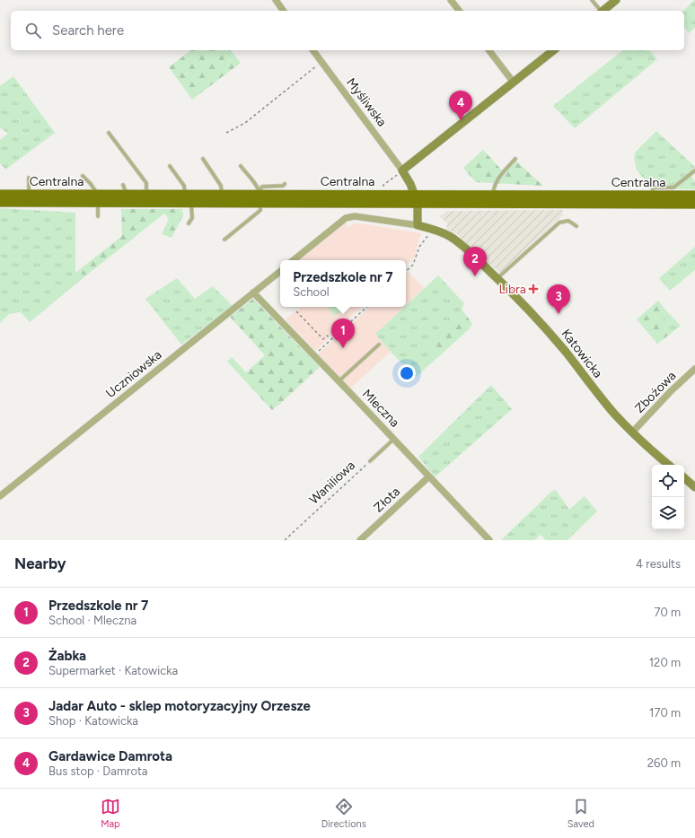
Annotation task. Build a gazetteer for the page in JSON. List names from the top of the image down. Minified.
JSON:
{"streets":{"main road":["Centralna"],"street":["Myśliwska","Katowicka","Uczniowska","Zbożowa","Mleczna","Złota"],"lane":["Waniliowa"]},"crossings":[["Katowicka","Zbożowa"],["Uczniowska","Mleczna"],["Mleczna","Waniliowa"],["Mleczna","Złota"]],"places":{"health":["Libra"]},"page":{"search":"Search here","pins":["4","2","3","1"],"popup":["Przedszkole nr 7","School"],"heading":["Nearby","4 results"],"list":[{"mark":"1","name":"Przedszkole nr 7","note":"School · Mleczna","value":"70 m"},{"mark":"2","name":"Żabka","note":"Supermarket · Katowicka","value":"120 m"},{"mark":"3","name":"Jadar Auto - sklep motoryzacyjny Orzesze","note":"Shop · Katowicka","value":"170 m"},{"mark":"4","name":"Gardawice Damrota","note":"Bus stop · Damrota","value":"260 m"}],"nav":["Map","Directions","Saved"]}}
